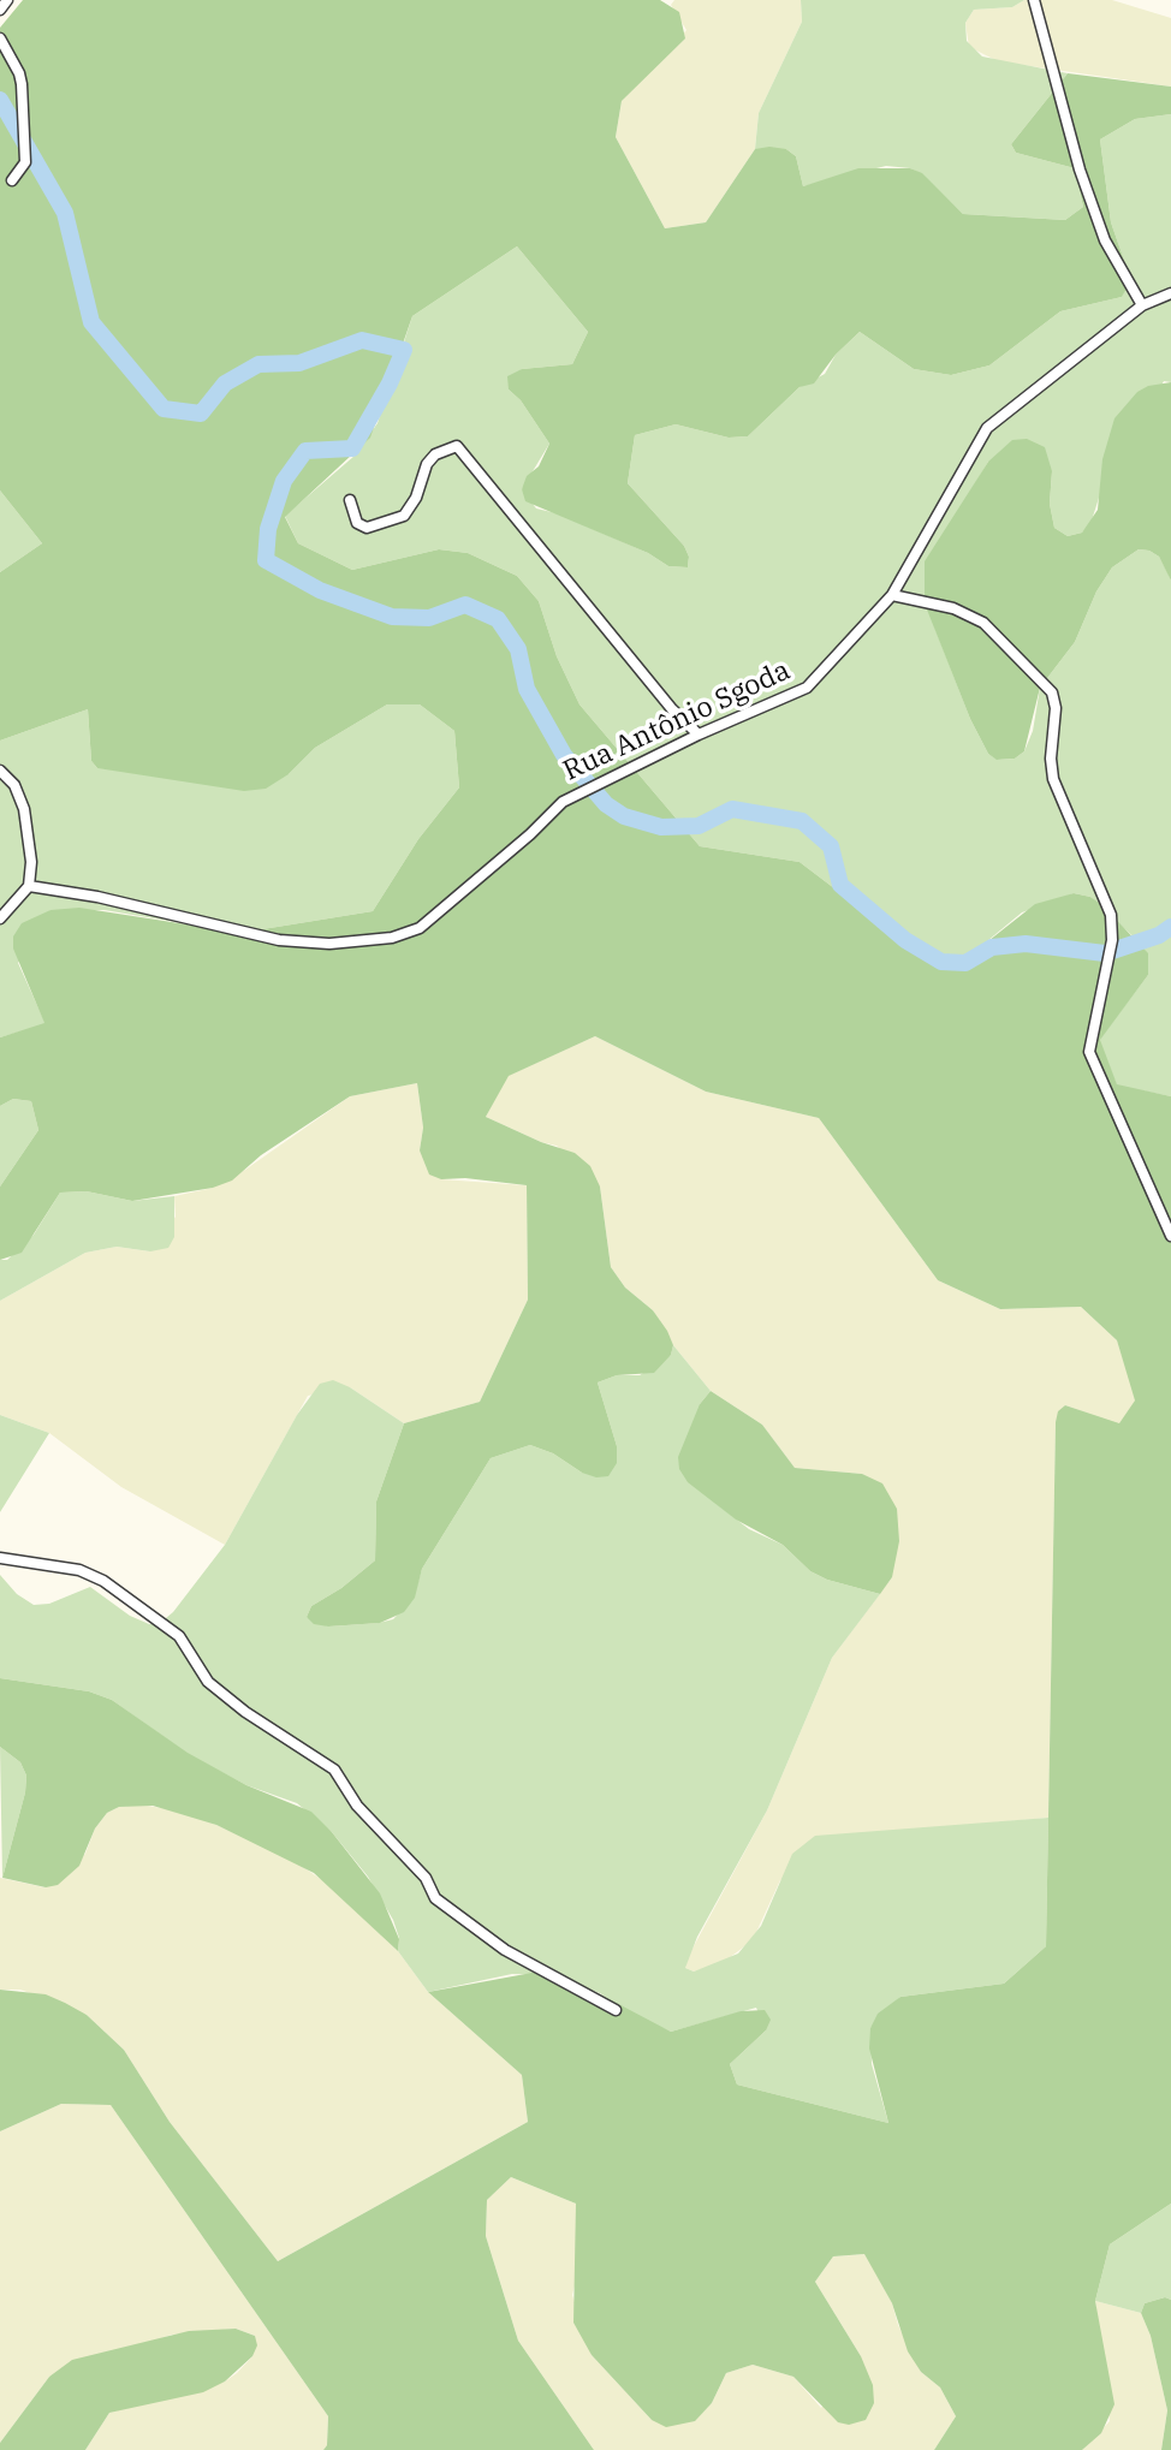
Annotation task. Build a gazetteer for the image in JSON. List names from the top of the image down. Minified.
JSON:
{"streets":{"street":["Rua Antônio Sgoda"]}}
